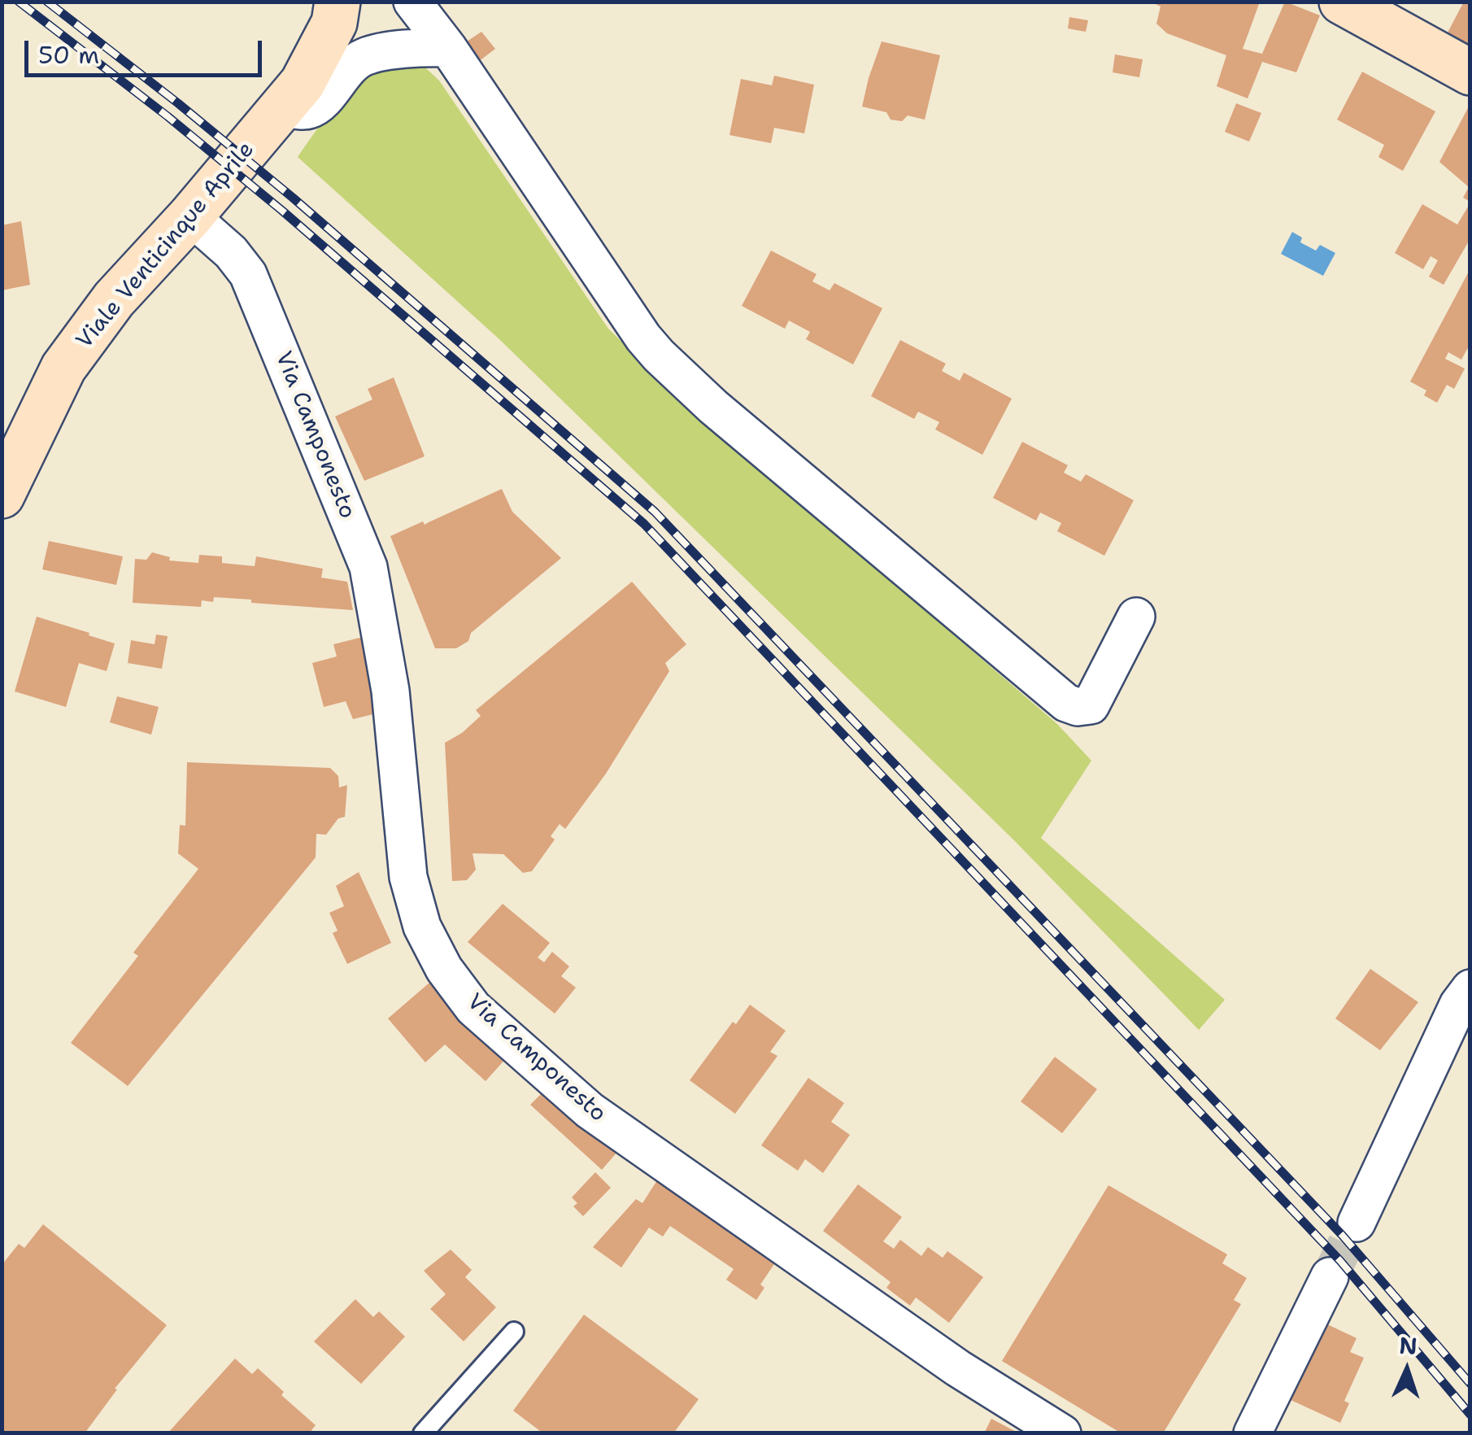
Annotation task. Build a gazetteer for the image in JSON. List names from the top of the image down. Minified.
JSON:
{"streets":{"main road":["Viale Venticinque Aprile"],"street":["Via Camponesto"]},"crossings":[["Viale Venticinque Aprile","Via Camponesto"]],"scale_bar":"50 m","north":"top"}
